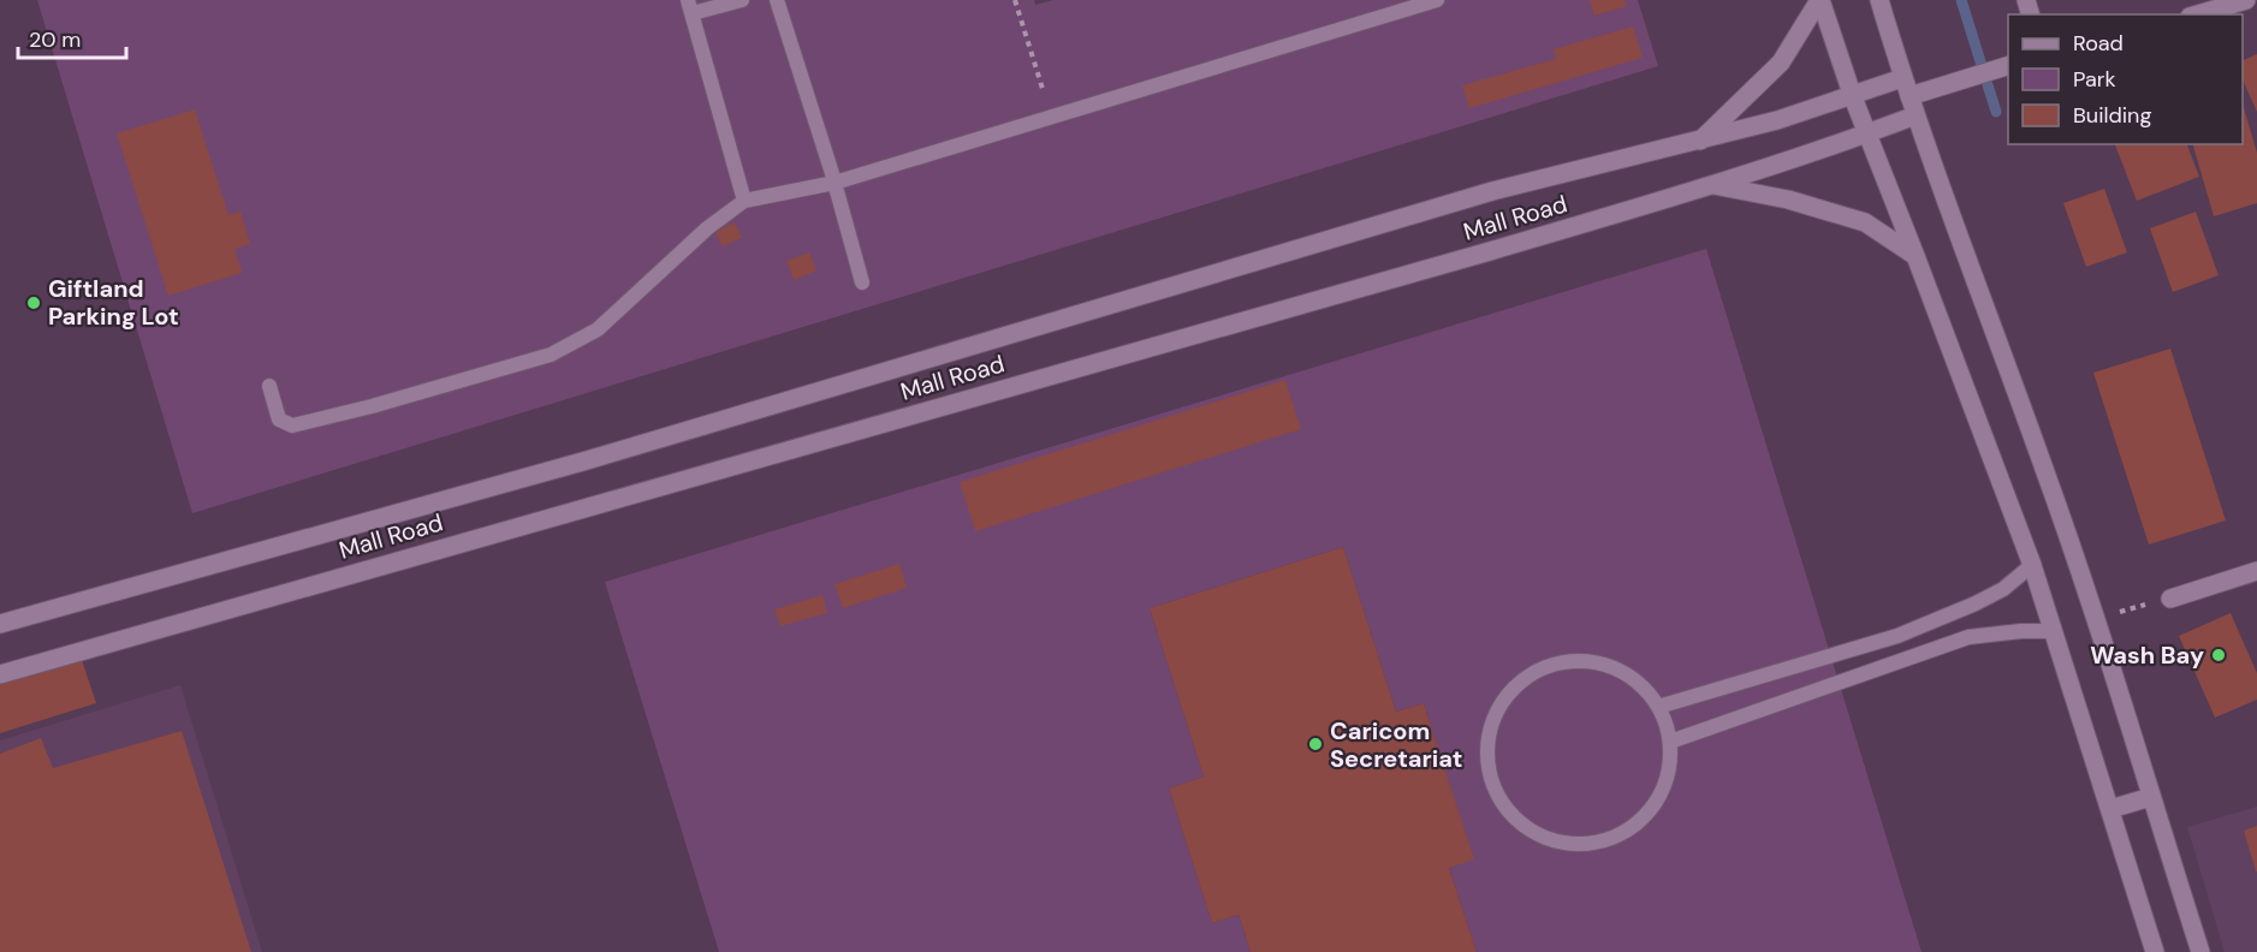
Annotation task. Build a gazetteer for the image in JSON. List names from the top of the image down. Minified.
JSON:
{"streets":{"street":["Mall Road"]},"places":["Giftland Parking Lot","Wash Bay","Caricom Secretariat"],"legend":["Road","Park","Building"],"scale_bar":"20 m"}
